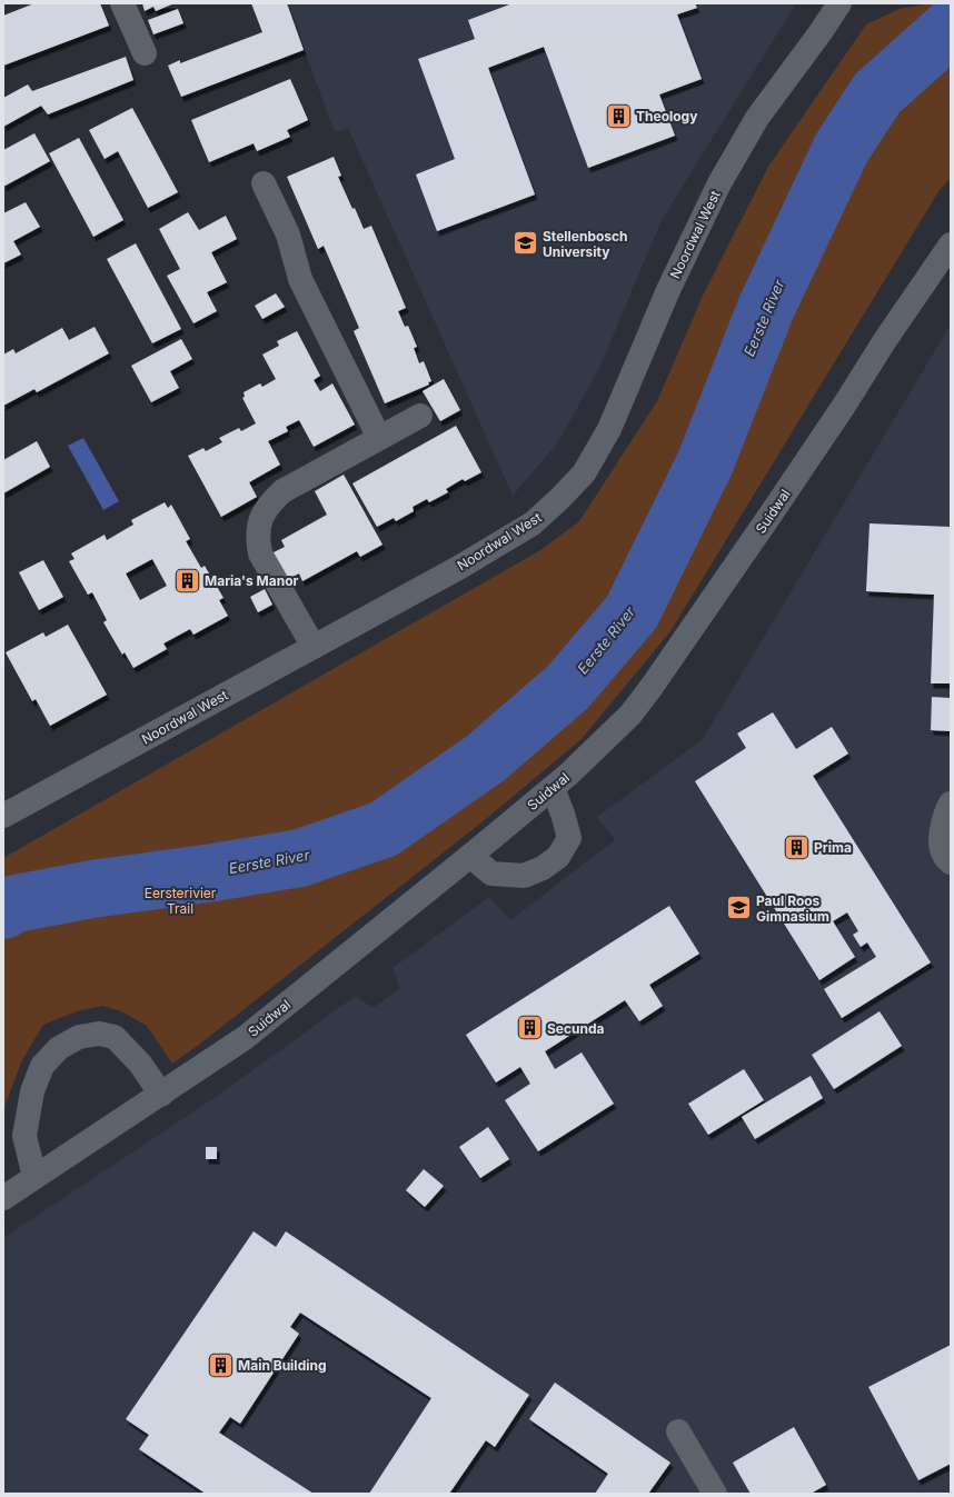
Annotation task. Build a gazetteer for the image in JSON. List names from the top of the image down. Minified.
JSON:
{"streets":{"street":["Noordwal West","Suidwal"]},"water":["Eerste River"],"parks":["Eersterivier Trail"],"places":{"building":["Theology","Maria's Manor","Prima","Secunda","Main Building"],"school or university":["Stellenbosch University","Paul Roos Gimnasium"]}}
